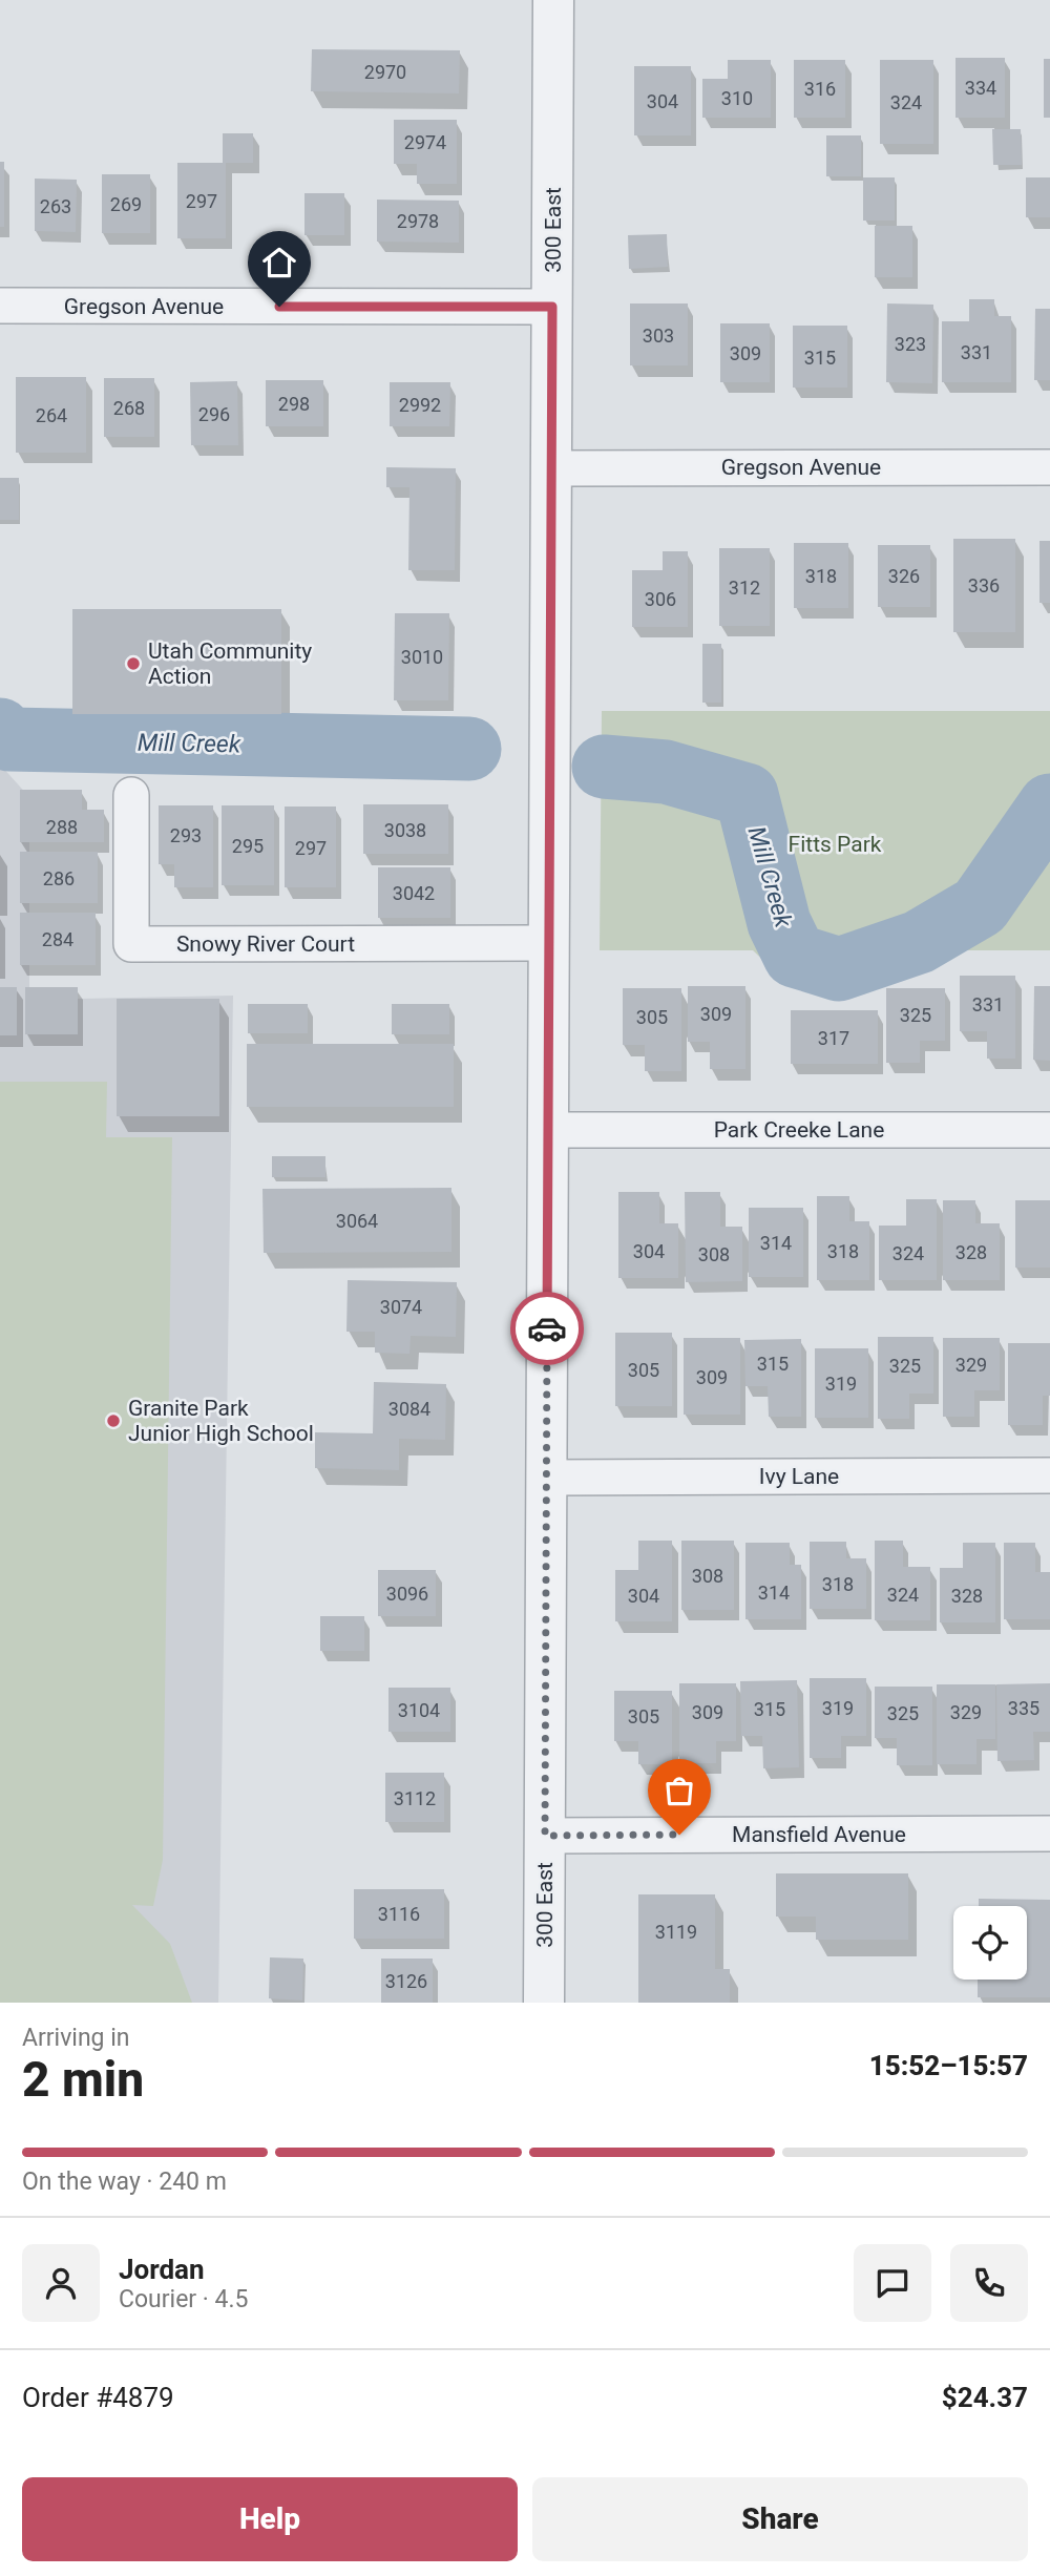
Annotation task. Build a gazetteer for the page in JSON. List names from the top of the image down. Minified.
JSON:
{"streets":{"street":["300 East","Gregson Avenue","Snowy River Court","Park Creeke Lane","Ivy Lane","Mansfield Avenue"]},"crossings":[["300 East","Gregson Avenue"],["300 East","Snowy River Court"],["300 East","Park Creeke Lane"],["300 East","Ivy Lane"],["300 East","Mansfield Avenue"]],"water":["Mill Creek"],"parks":["Fitts Park"],"places":["Utah Community Action","Granite Park Junior High School"],"house_numbers":["2970","334","316","310","304","324","2974","297","269","263","2978","303","323","331","309","315","298","2992","268","296","264","318","326","336","312","306","3010","288","3038","293","295","297","286","3042","284","331","309","325","305","317","3064","314","304","318","328","324","308","3074","315","329","325","305","309","319","3084","308","318","314","3096","324","304","328","319","335","315","3104","309","329","325","305","3112","3116","3119","3126"],"page":{"heading":["2 min","Arriving in","15:52–15:57"],"panel":["Jordan","Courier · 4.5","Order #4879","$24.37"],"bar":"On the way · 240 m","buttons":["Help","Share"]}}
